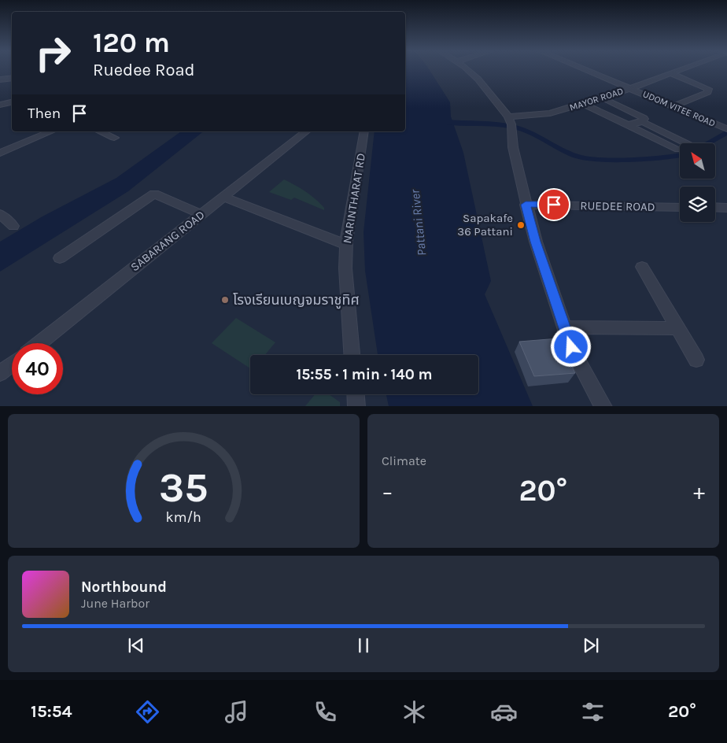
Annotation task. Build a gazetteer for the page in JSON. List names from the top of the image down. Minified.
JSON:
{"streets":{"street":["MAYOR ROAD","UDOM VITEE ROAD","NARINTHARAT RD","RUEDEE ROAD","SABARANG ROAD"]},"crossings":[["MAYOR ROAD","UDOM VITEE ROAD"]],"water":["Pattani River"],"places":["Sapakafe 36 Pattani","โรงเรียนเบญจมราชูทิศ"],"north":"top left","page":{"turn":["120 m","Ruedee Road"],"then":"Then","limit":"40","trip":"15:55 · 1 min · 140 m","tile":"Climate","heat":["−","20°","+"],"song":["Northbound","June Harbor"],"tabs":["15:54","20°"],"gauge":["35","km/h"]}}
